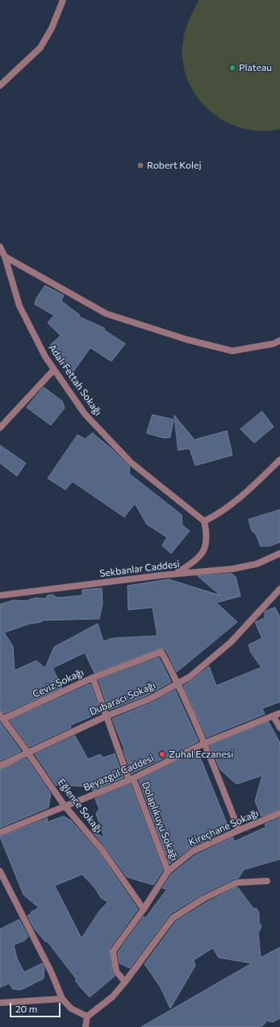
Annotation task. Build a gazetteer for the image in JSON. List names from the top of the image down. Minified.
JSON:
{"streets":{"street":["Adalı Fettah Sokağı","Sekbanlar Caddesi","Ceviz Sokağı","Dubaracı Sokağı","Beyazgül Caddesi","Eğlence Sokağı","Dolaplıkuyu Sokağı","Kireçhane Sokağı"]},"crossings":[["Ceviz Sokağı","Dubaracı Sokağı"],["Ceviz Sokağı","Beyazgül Caddesi"],["Ceviz Sokağı","Eğlence Sokağı"],["Ceviz Sokağı","Dolaplıkuyu Sokağı"],["Dubaracı Sokağı","Eğlence Sokağı"],["Beyazgül Caddesi","Eğlence Sokağı"],["Beyazgül Caddesi","Dolaplıkuyu Sokağı"],["Eğlence Sokağı","Kireçhane Sokağı"],["Dolaplıkuyu Sokağı","Kireçhane Sokağı"]],"places":["Plateau","Robert Kolej","Zuhal Eczanesi"],"scale_bar":"20 m"}
